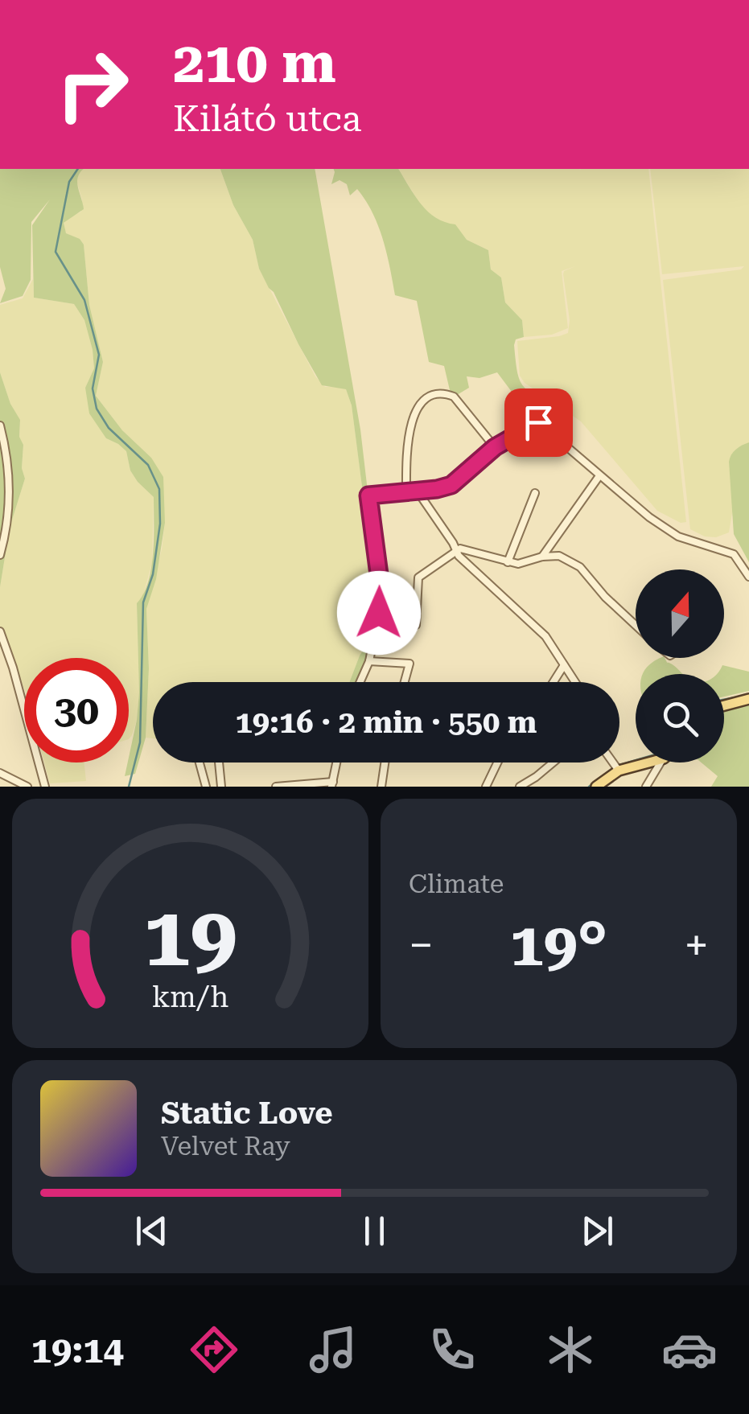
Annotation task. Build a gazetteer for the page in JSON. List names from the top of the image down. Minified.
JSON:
{"north":"top","page":{"turn":["210 m","Kilátó utca"],"limit":"30","trip":"19:16 · 2 min · 550 m","tile":"Climate","heat":["−","19°","+"],"song":["Static Love","Velvet Ray"],"tabs":"19:14","gauge":["19","km/h"]}}
